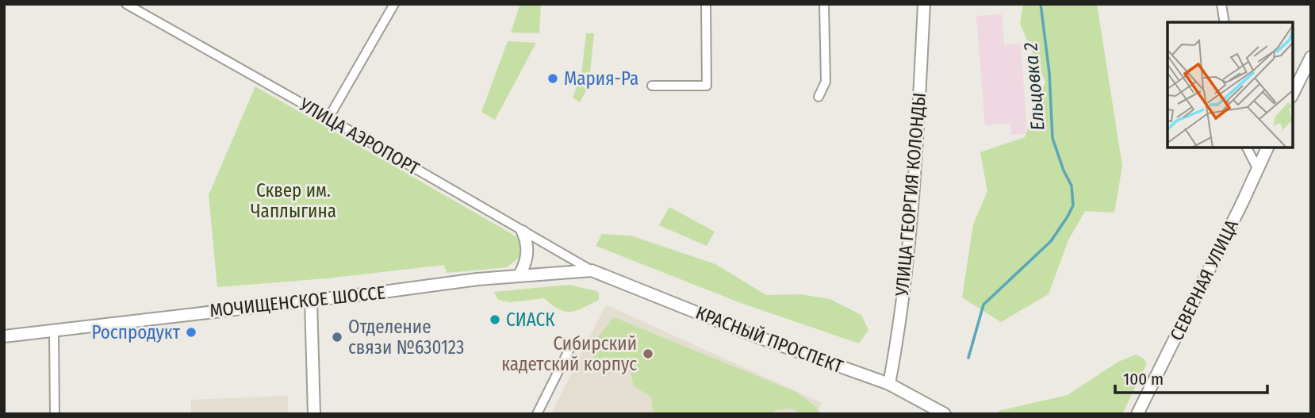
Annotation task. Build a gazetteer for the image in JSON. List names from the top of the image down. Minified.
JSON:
{"streets":{"main road":["УЛИЦА ГЕОРГИЯ КОЛОНДЫ","СЕВЕРНАЯ УЛИЦА","МОЧИЩЕНСКОЕ ШОССЕ","КРАСНЫЙ ПРОСПЕКТ"],"street":["УЛИЦА АЭРОПОРТ"]},"crossings":[["УЛИЦА АЭРОПОРТ","МОЧИЩЕНСКОЕ ШОССЕ"],["УЛИЦА АЭРОПОРТ","КРАСНЫЙ ПРОСПЕКТ"],["УЛИЦА ГЕОРГИЯ КОЛОНДЫ","КРАСНЫЙ ПРОСПЕКТ"],["МОЧИЩЕНСКОЕ ШОССЕ","КРАСНЫЙ ПРОСПЕКТ"]],"water":["Ельцовка 2"],"parks":["Сквер им. Чаплыгина"],"places":["Мария-Ра","СИАСК","Роспродукт","Отделение связи №630123","Сибирский кадетский корпус"],"scale_bar":"100 m"}
